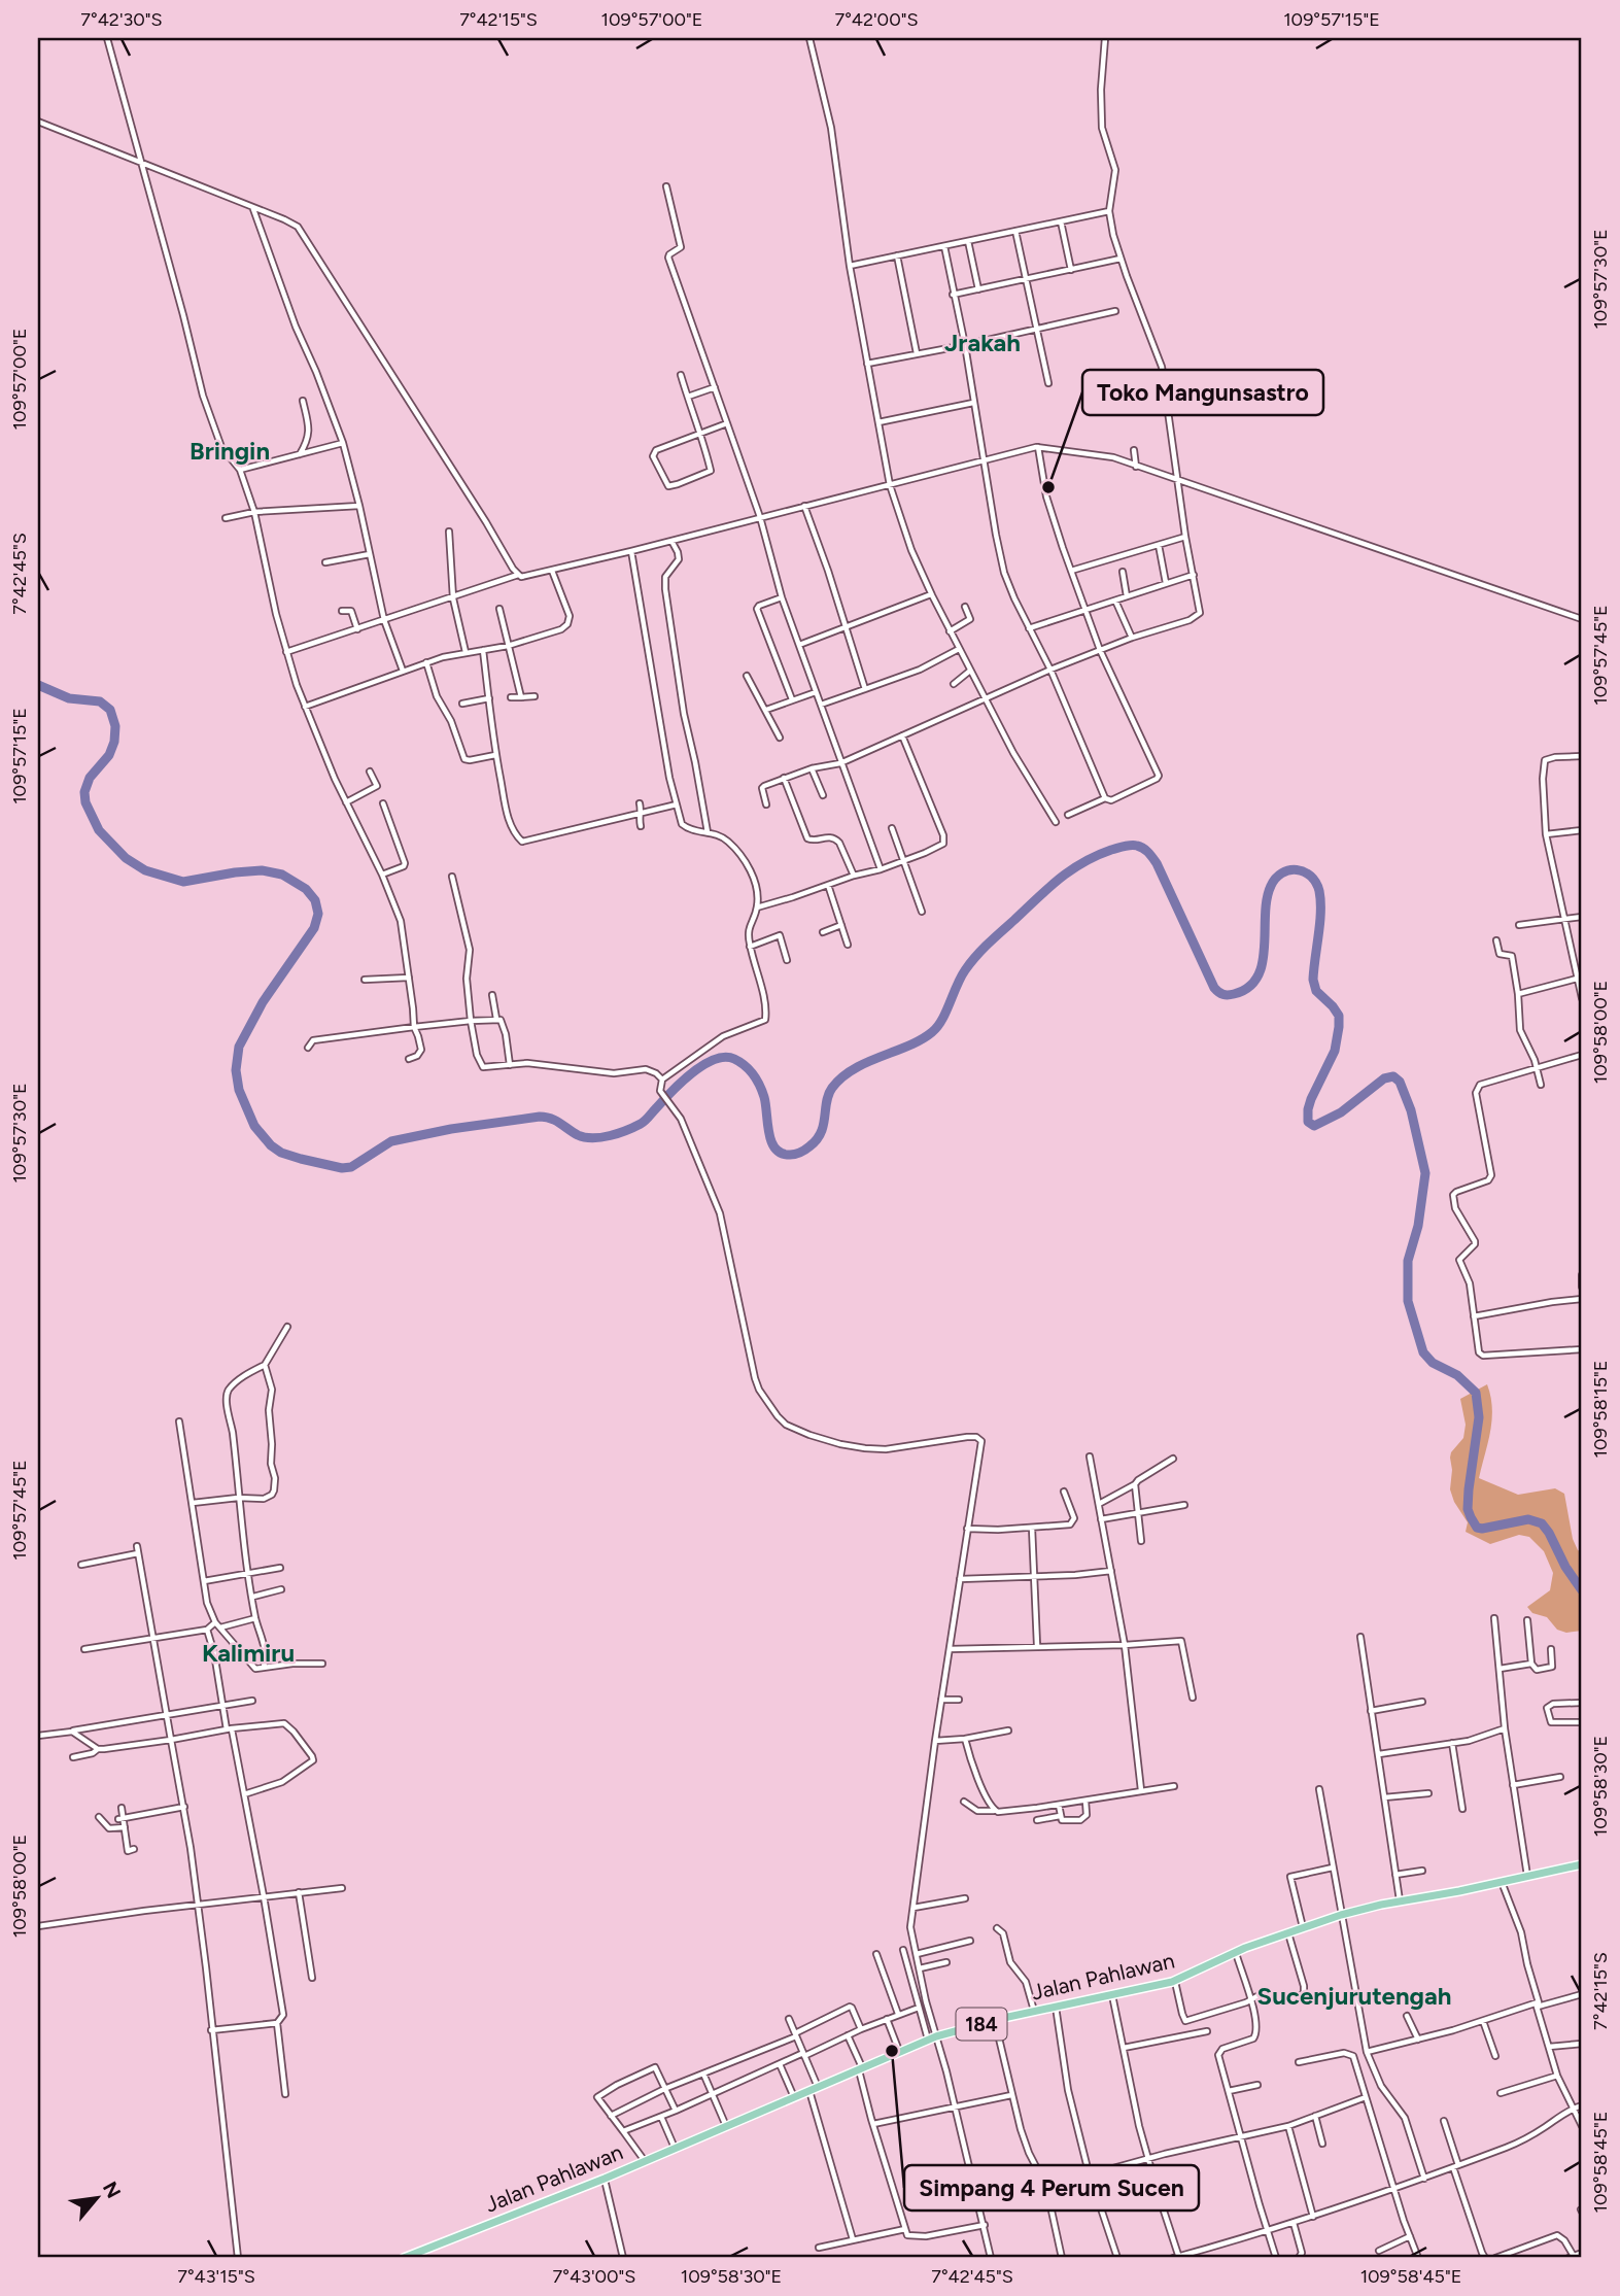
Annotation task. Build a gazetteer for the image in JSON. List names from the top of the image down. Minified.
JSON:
{"streets":{"main road":["Jalan Pahlawan","184"]},"districts":["Jrakah","Bringin","Kalimiru","Sucenjurutengah"],"places":["Toko Mangunsastro","Simpang 4 Perum Sucen"],"north":"top right","coordinates":["7°42'30\"S","7°42'15\"S","109°57'00\"E","7°42'00\"S","109°57'15\"E","109°57'30\"E","7°42'45\"S","109°57'45\"E","109°58'00\"E","109°58'15\"E","109°58'30\"E","109°58'45\"E","7°43'15\"S","7°43'00\"S"]}
